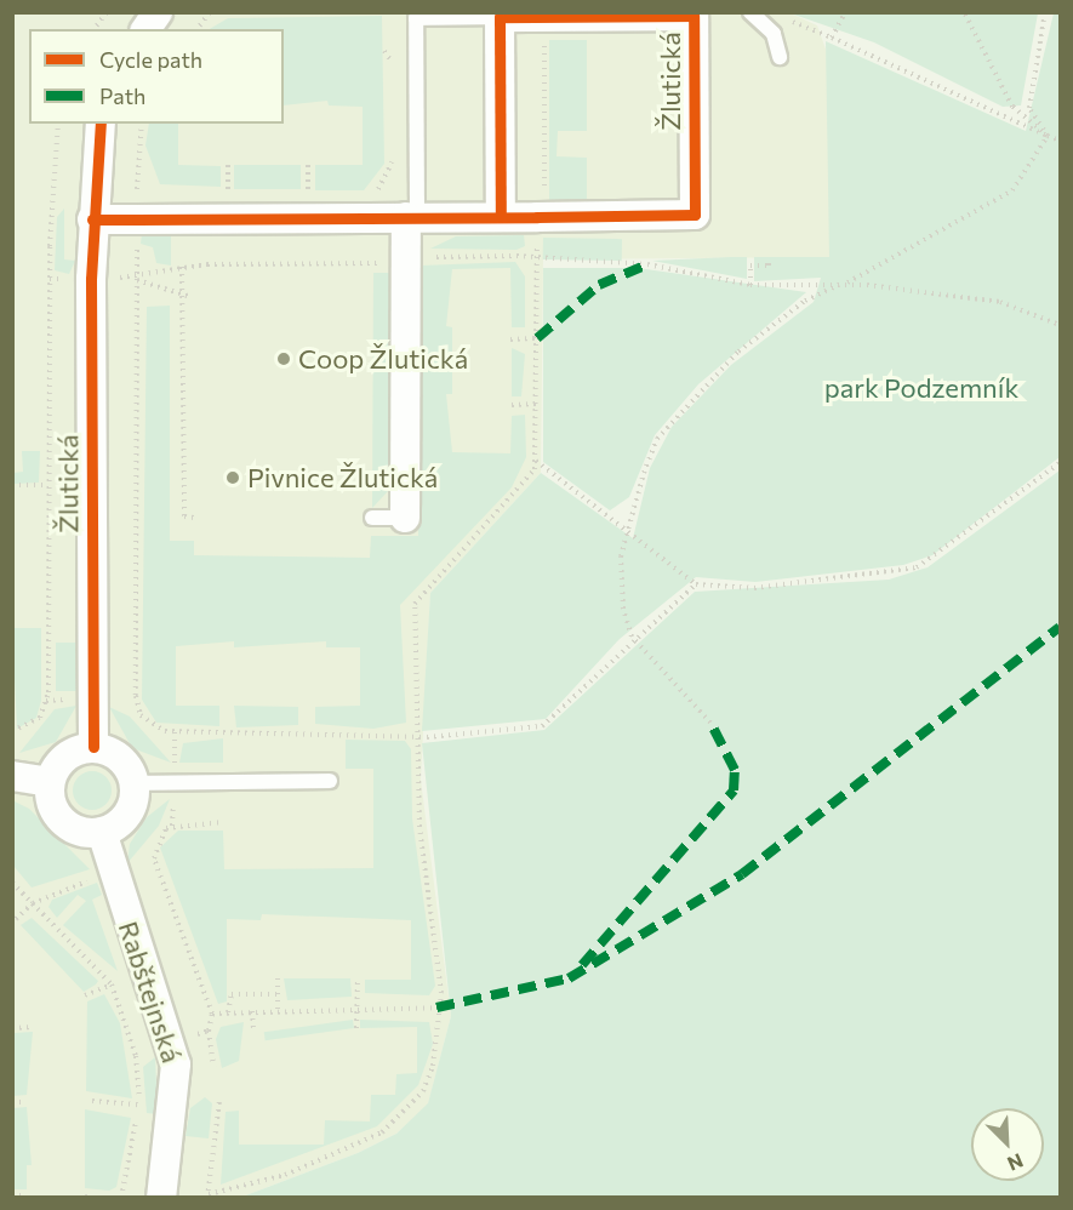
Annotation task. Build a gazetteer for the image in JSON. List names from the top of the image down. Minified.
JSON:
{"streets":{"street":["Žlutická","Rabštejnská"]},"crossings":[["Žlutická","Rabštejnská"]],"parks":["park Podzemník"],"places":["Coop Žlutická","Pivnice Žlutická"],"legend":["Cycle path","Path"],"north":"bottom right"}
